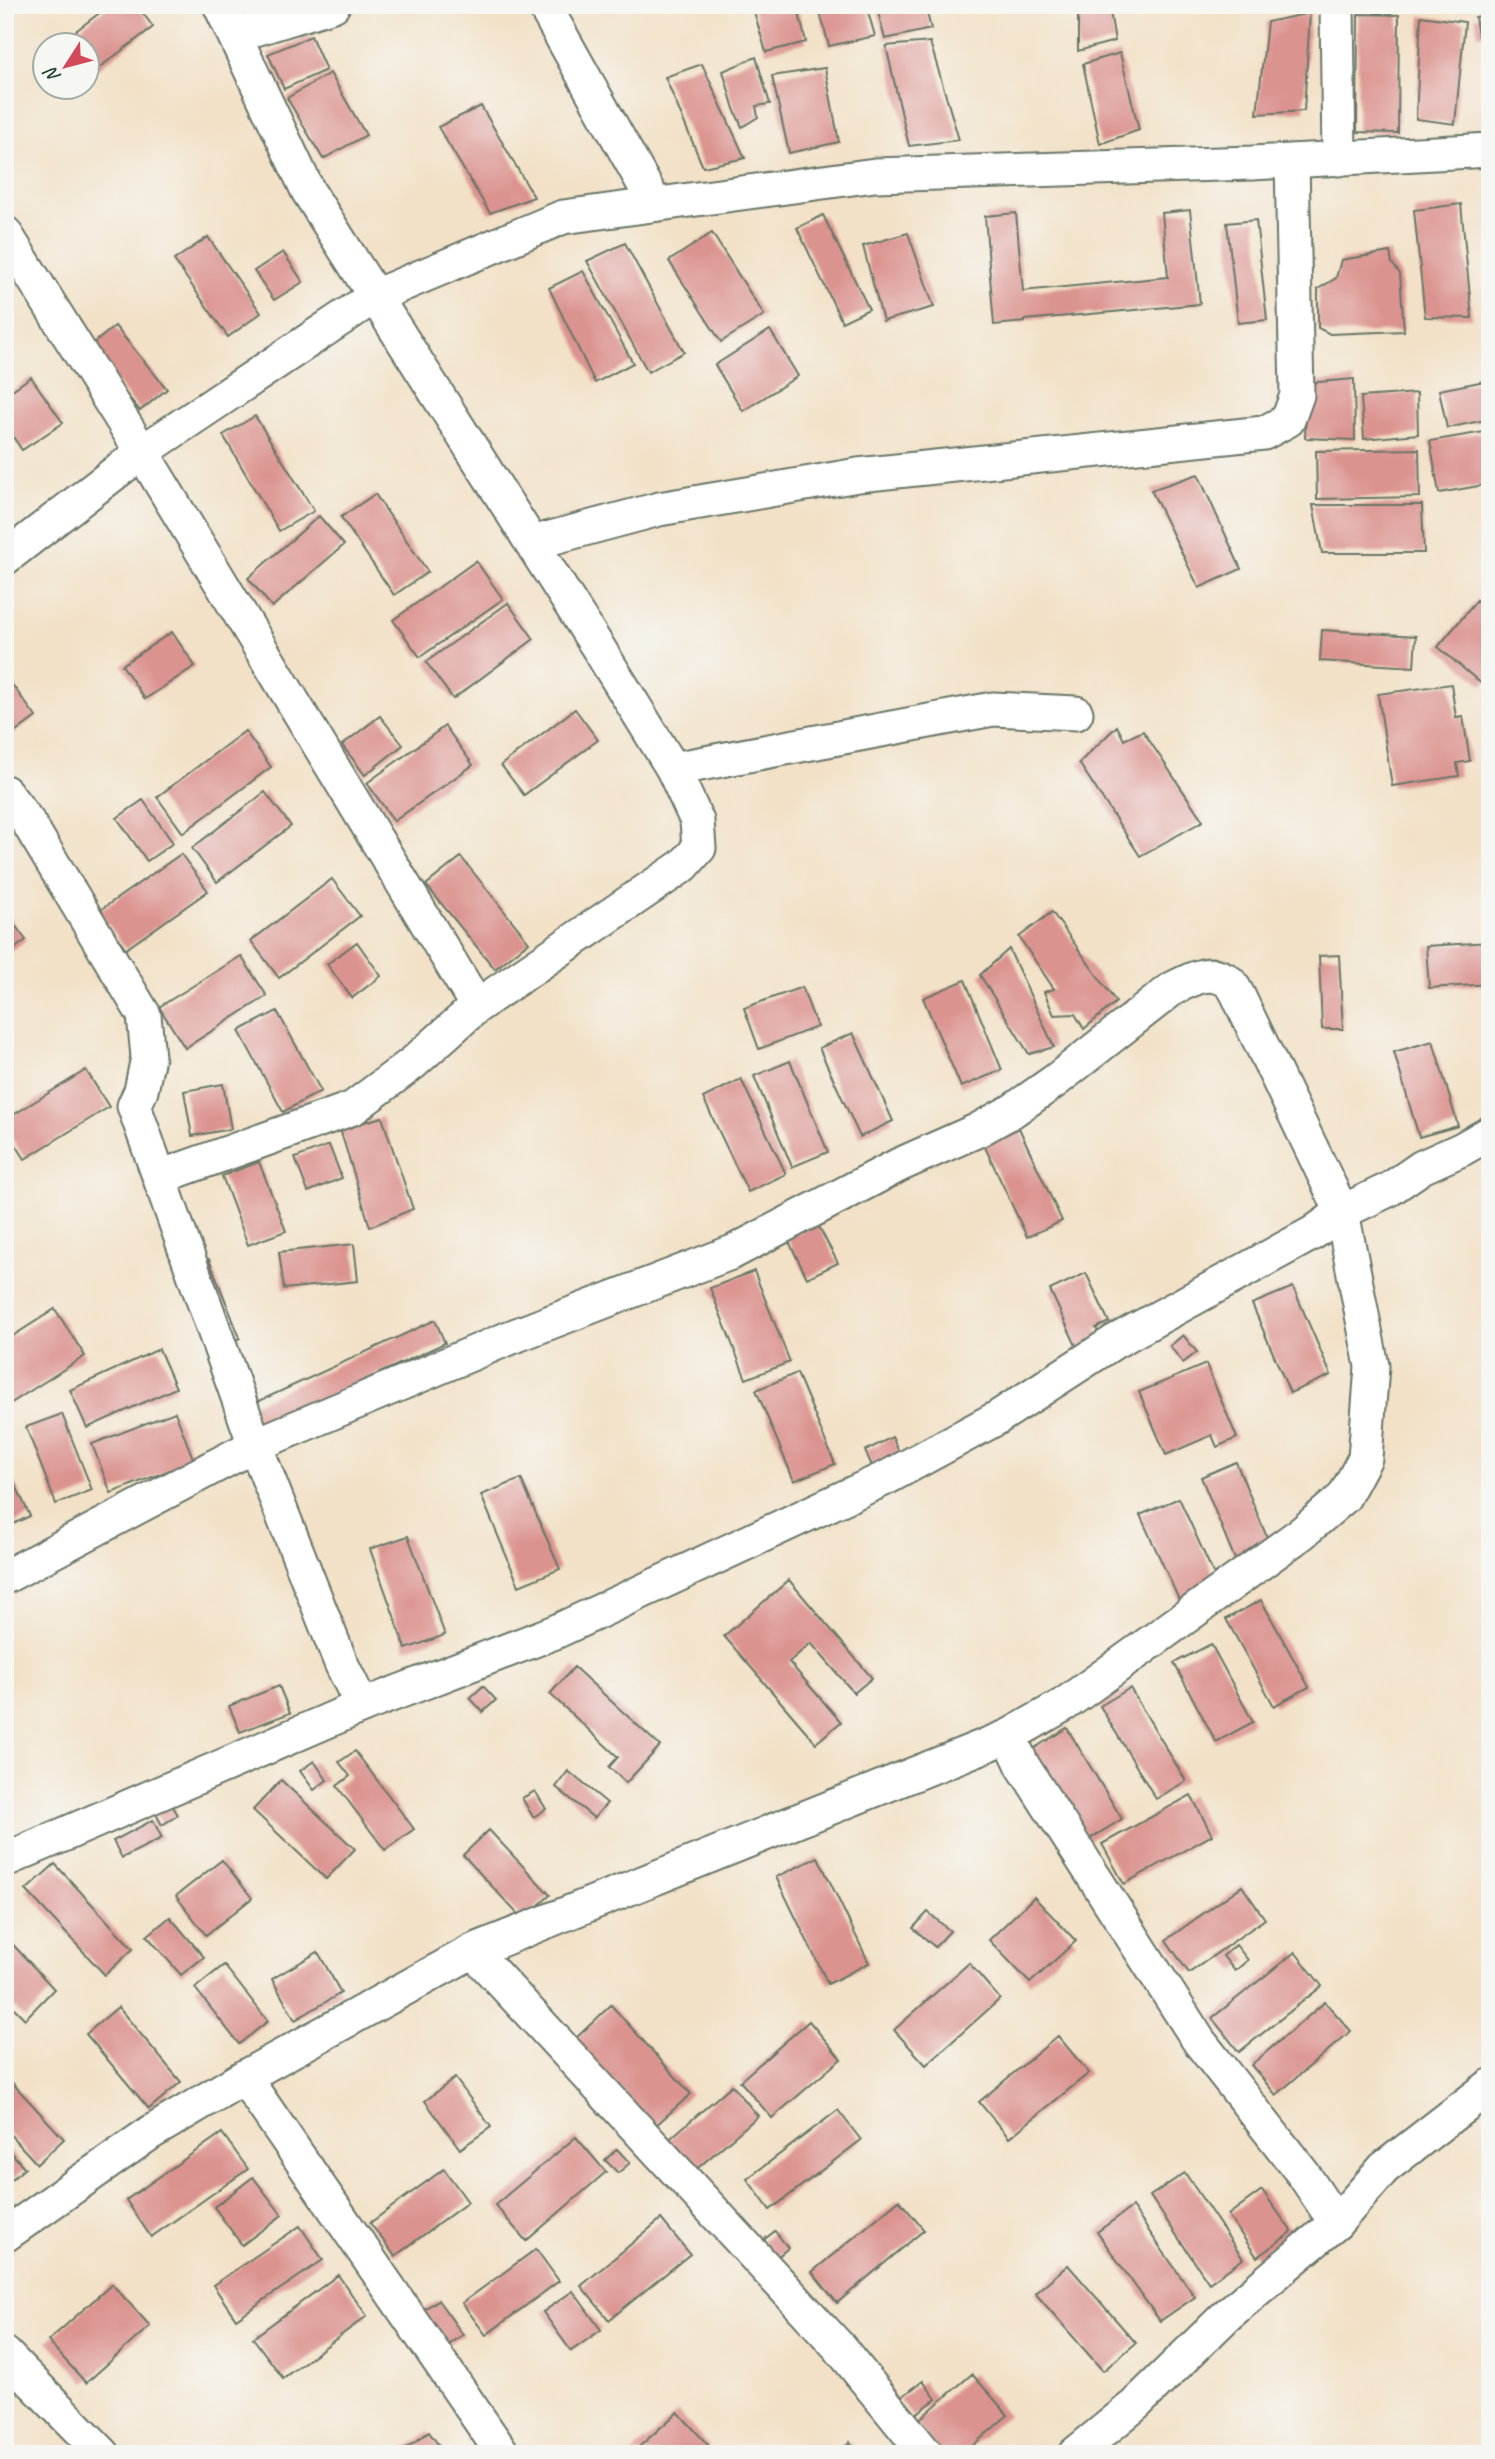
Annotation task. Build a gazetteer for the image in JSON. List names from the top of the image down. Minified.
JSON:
{"north":"bottom left"}
